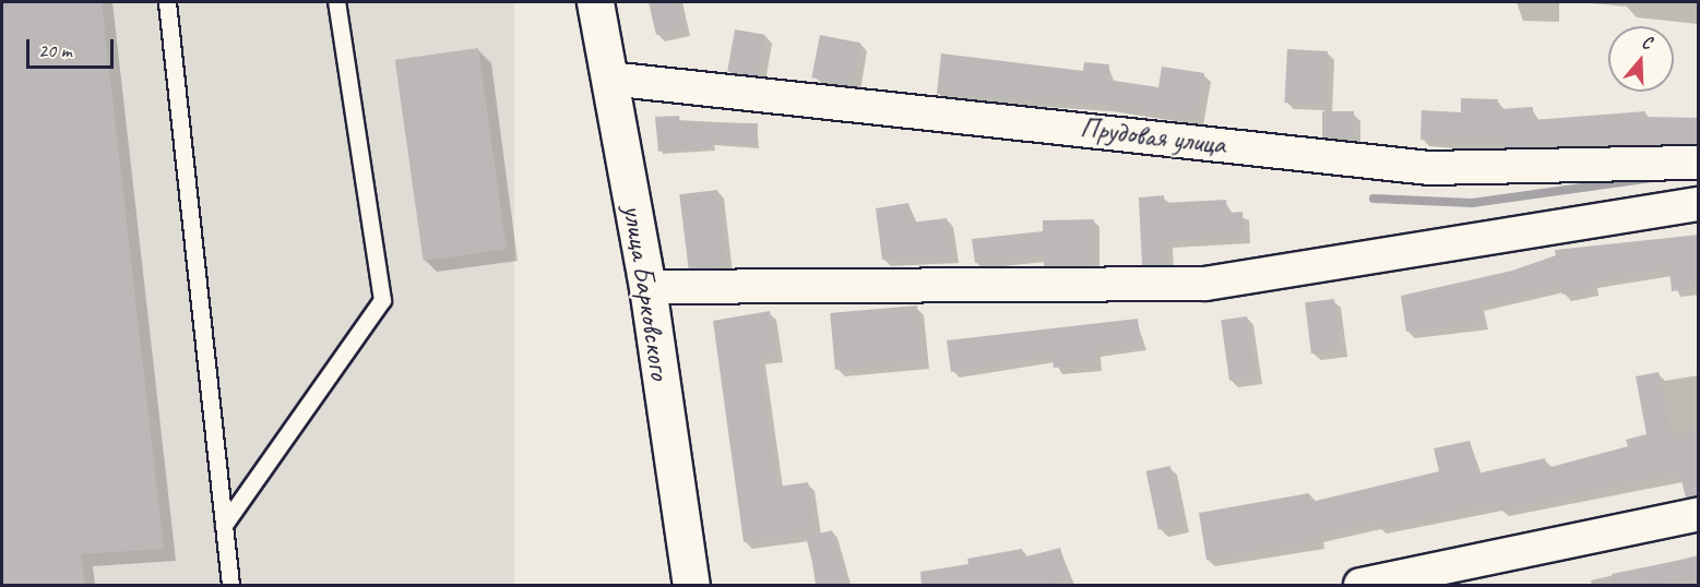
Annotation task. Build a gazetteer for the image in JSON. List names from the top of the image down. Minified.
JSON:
{"streets":{"street":["Прудовая улица","улица Барковского"]},"crossings":[["Прудовая улица","улица Барковского"]],"scale_bar":"20 m","north":"top"}
